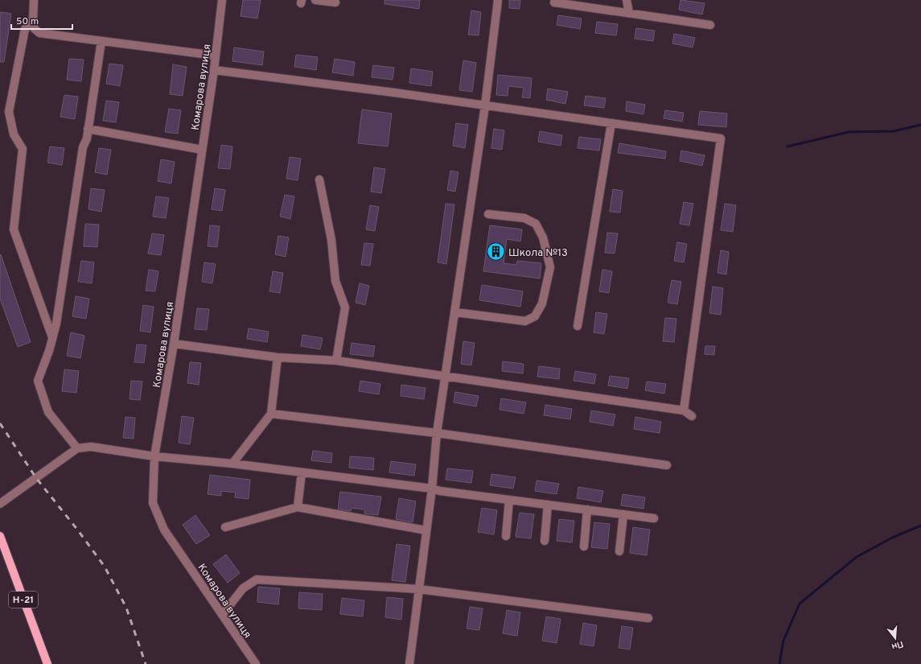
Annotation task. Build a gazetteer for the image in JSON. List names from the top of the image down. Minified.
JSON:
{"streets":{"main road":["Н-21"],"street":["Комарова вулиця"]},"places":{"building":["Школа №13"]},"scale_bar":"50 m","north":"bottom"}
